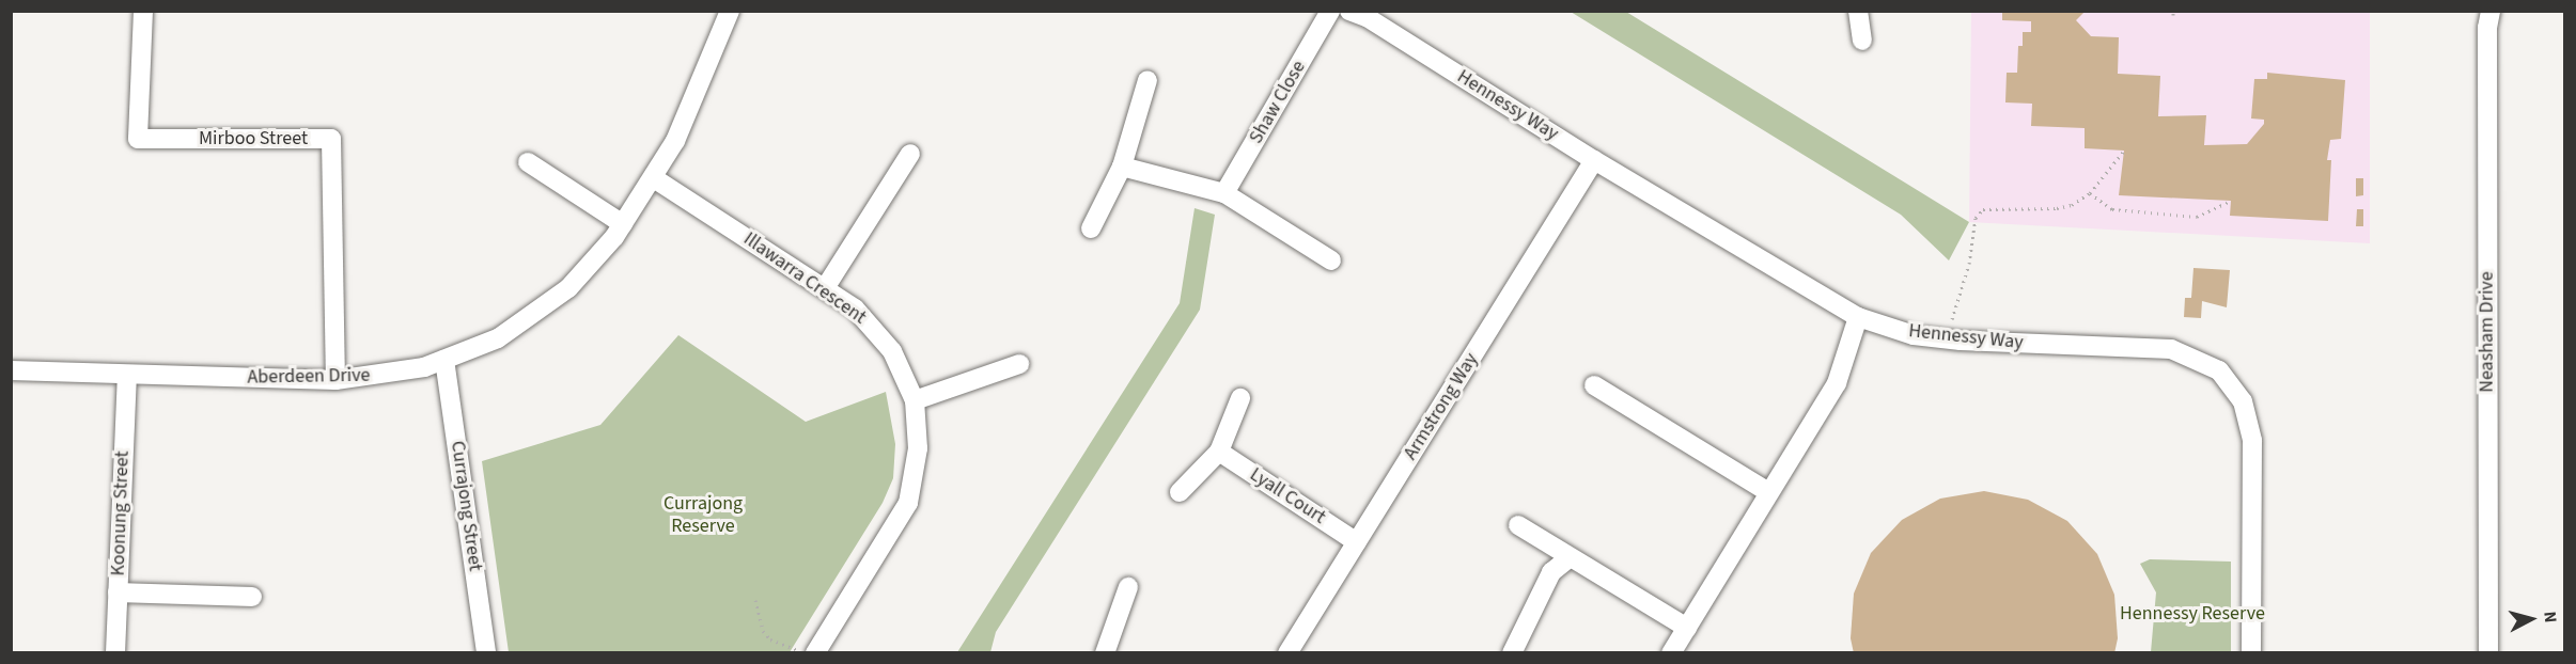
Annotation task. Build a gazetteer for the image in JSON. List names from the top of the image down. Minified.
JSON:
{"streets":{"street":["Shaw Close","Hennessy Way","Mirboo Street","Illawarra Crescent","Neasham Drive","Aberdeen Drive","Armstrong Way","Lyall Court","Currajong Street","Koonung Street"]},"crossings":[["Hennessy Way","Armstrong Way"],["Mirboo Street","Aberdeen Drive"],["Illawarra Crescent","Aberdeen Drive"],["Aberdeen Drive","Currajong Street"],["Aberdeen Drive","Koonung Street"],["Armstrong Way","Lyall Court"]],"parks":["Currajong Reserve","Hennessy Reserve"],"north":"right"}
